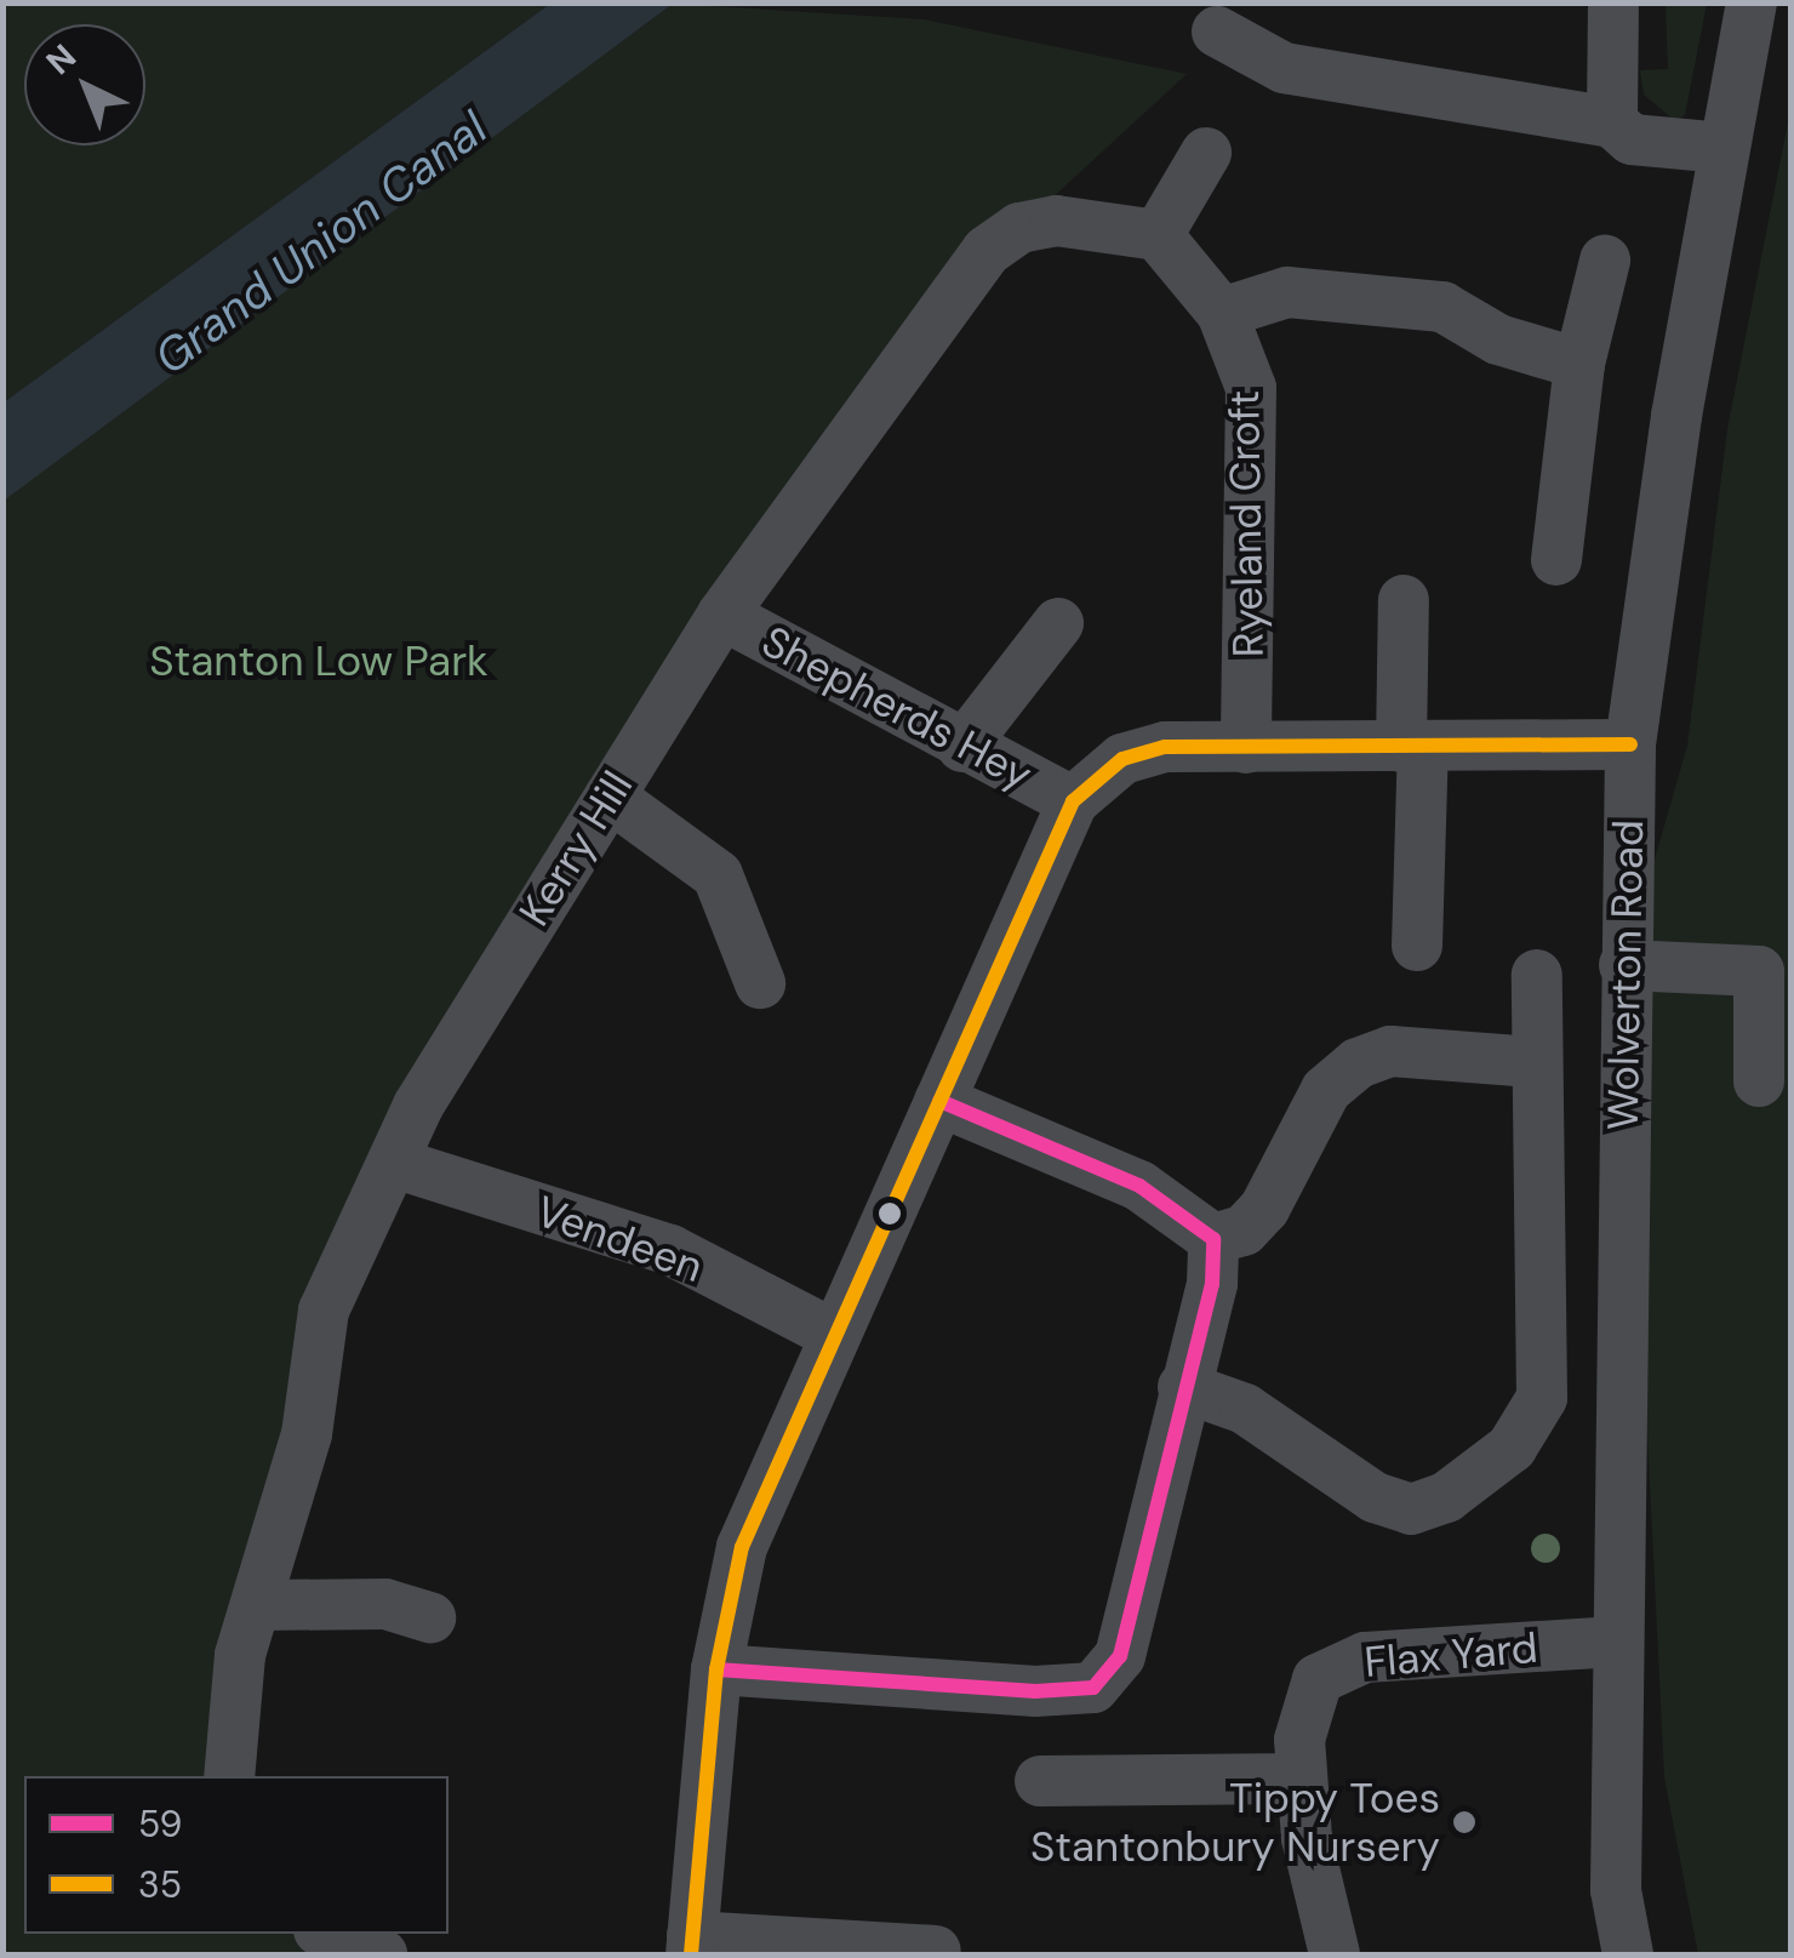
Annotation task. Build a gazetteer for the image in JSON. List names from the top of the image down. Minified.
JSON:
{"streets":{"street":["Ryeland Croft","Shepherds Hey","Kerry Hill","Wolverton Road","Vendeen","Flax Yard"]},"crossings":[["Shepherds Hey","Kerry Hill"],["Kerry Hill","Vendeen"],["Wolverton Road","Flax Yard"]],"water":["Grand Union Canal"],"parks":["Stanton Low Park"],"places":["Tippy Toes Stantonbury Nursery"],"lines":["transit line 35","transit line 59"],"legend":["59","35"],"north":"top left"}
